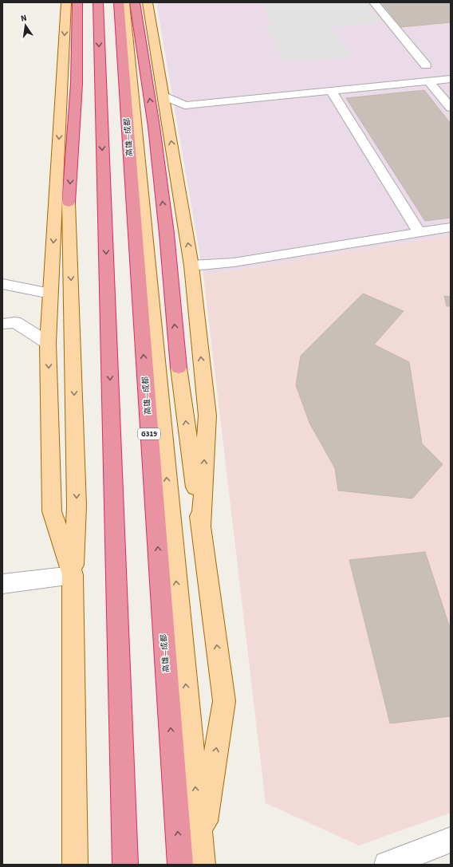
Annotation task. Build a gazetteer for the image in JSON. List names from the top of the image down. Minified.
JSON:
{"streets":{"highway":["高雄—成都","G319"]},"north":"top"}
